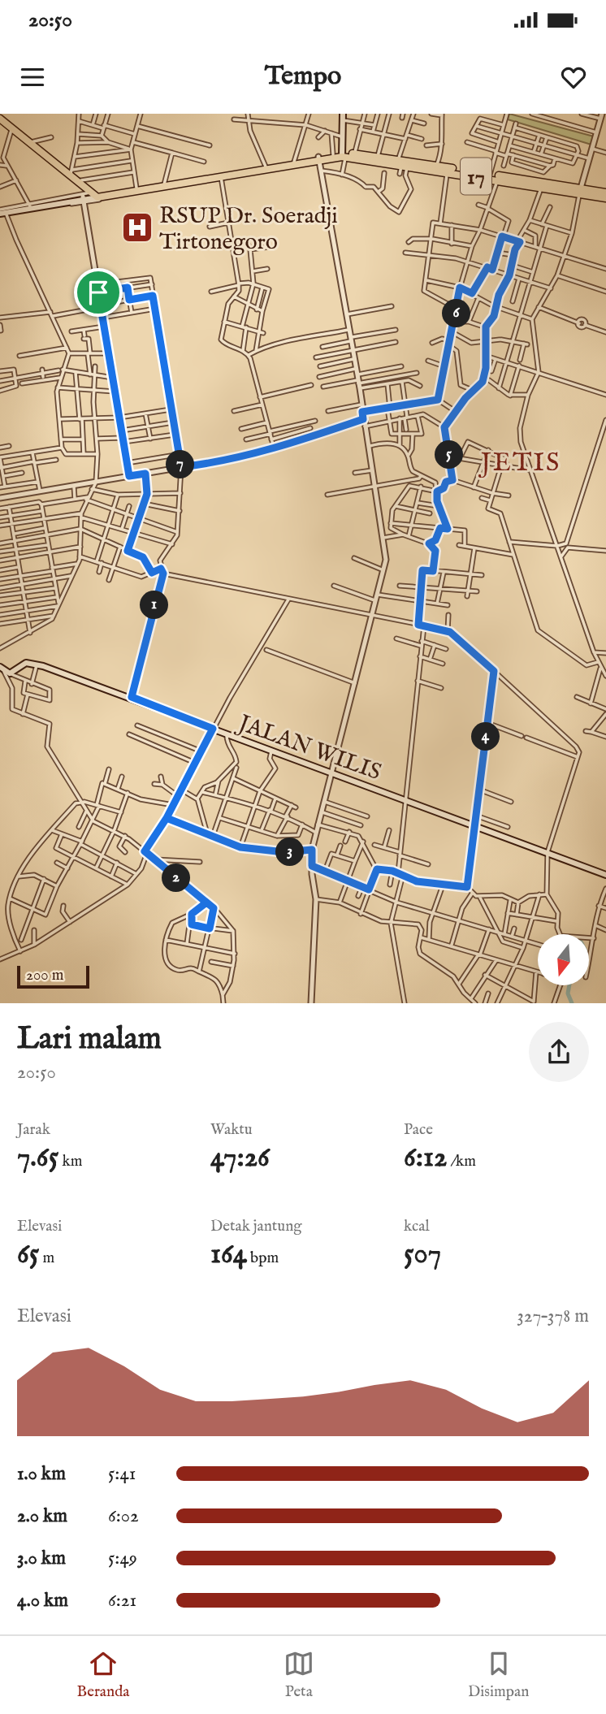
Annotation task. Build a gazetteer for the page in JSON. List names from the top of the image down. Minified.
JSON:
{"streets":{"highway":["17"],"main road":["JALAN WILIS"]},"districts":["JETIS"],"places":{"hospital":["RSUP Dr. Soeradji Tirtonegoro"]},"scale_bar":"200 m","north":"bottom","page":{"status":"20:50","header":"Tempo","pins":["6","5","7","1","4","3","2"],"scale":"200 m","heading":["Lari malam","20:50"],"stats":[["Jarak","7.65 km"],["Waktu","47:26"],["Pace","6:12 /km"],["Elevasi","65 m"],["Detak jantung","164 bpm"],["kcal","507"]],"chart":["Elevasi","327–378 m"],"list":[{"name":"1.0 km","note":"5:41"},{"name":"2.0 km","note":"6:02"},{"name":"3.0 km","note":"5:49"},{"name":"4.0 km","note":"6:21"}],"tabs":["Beranda","Peta","Disimpan"]}}
